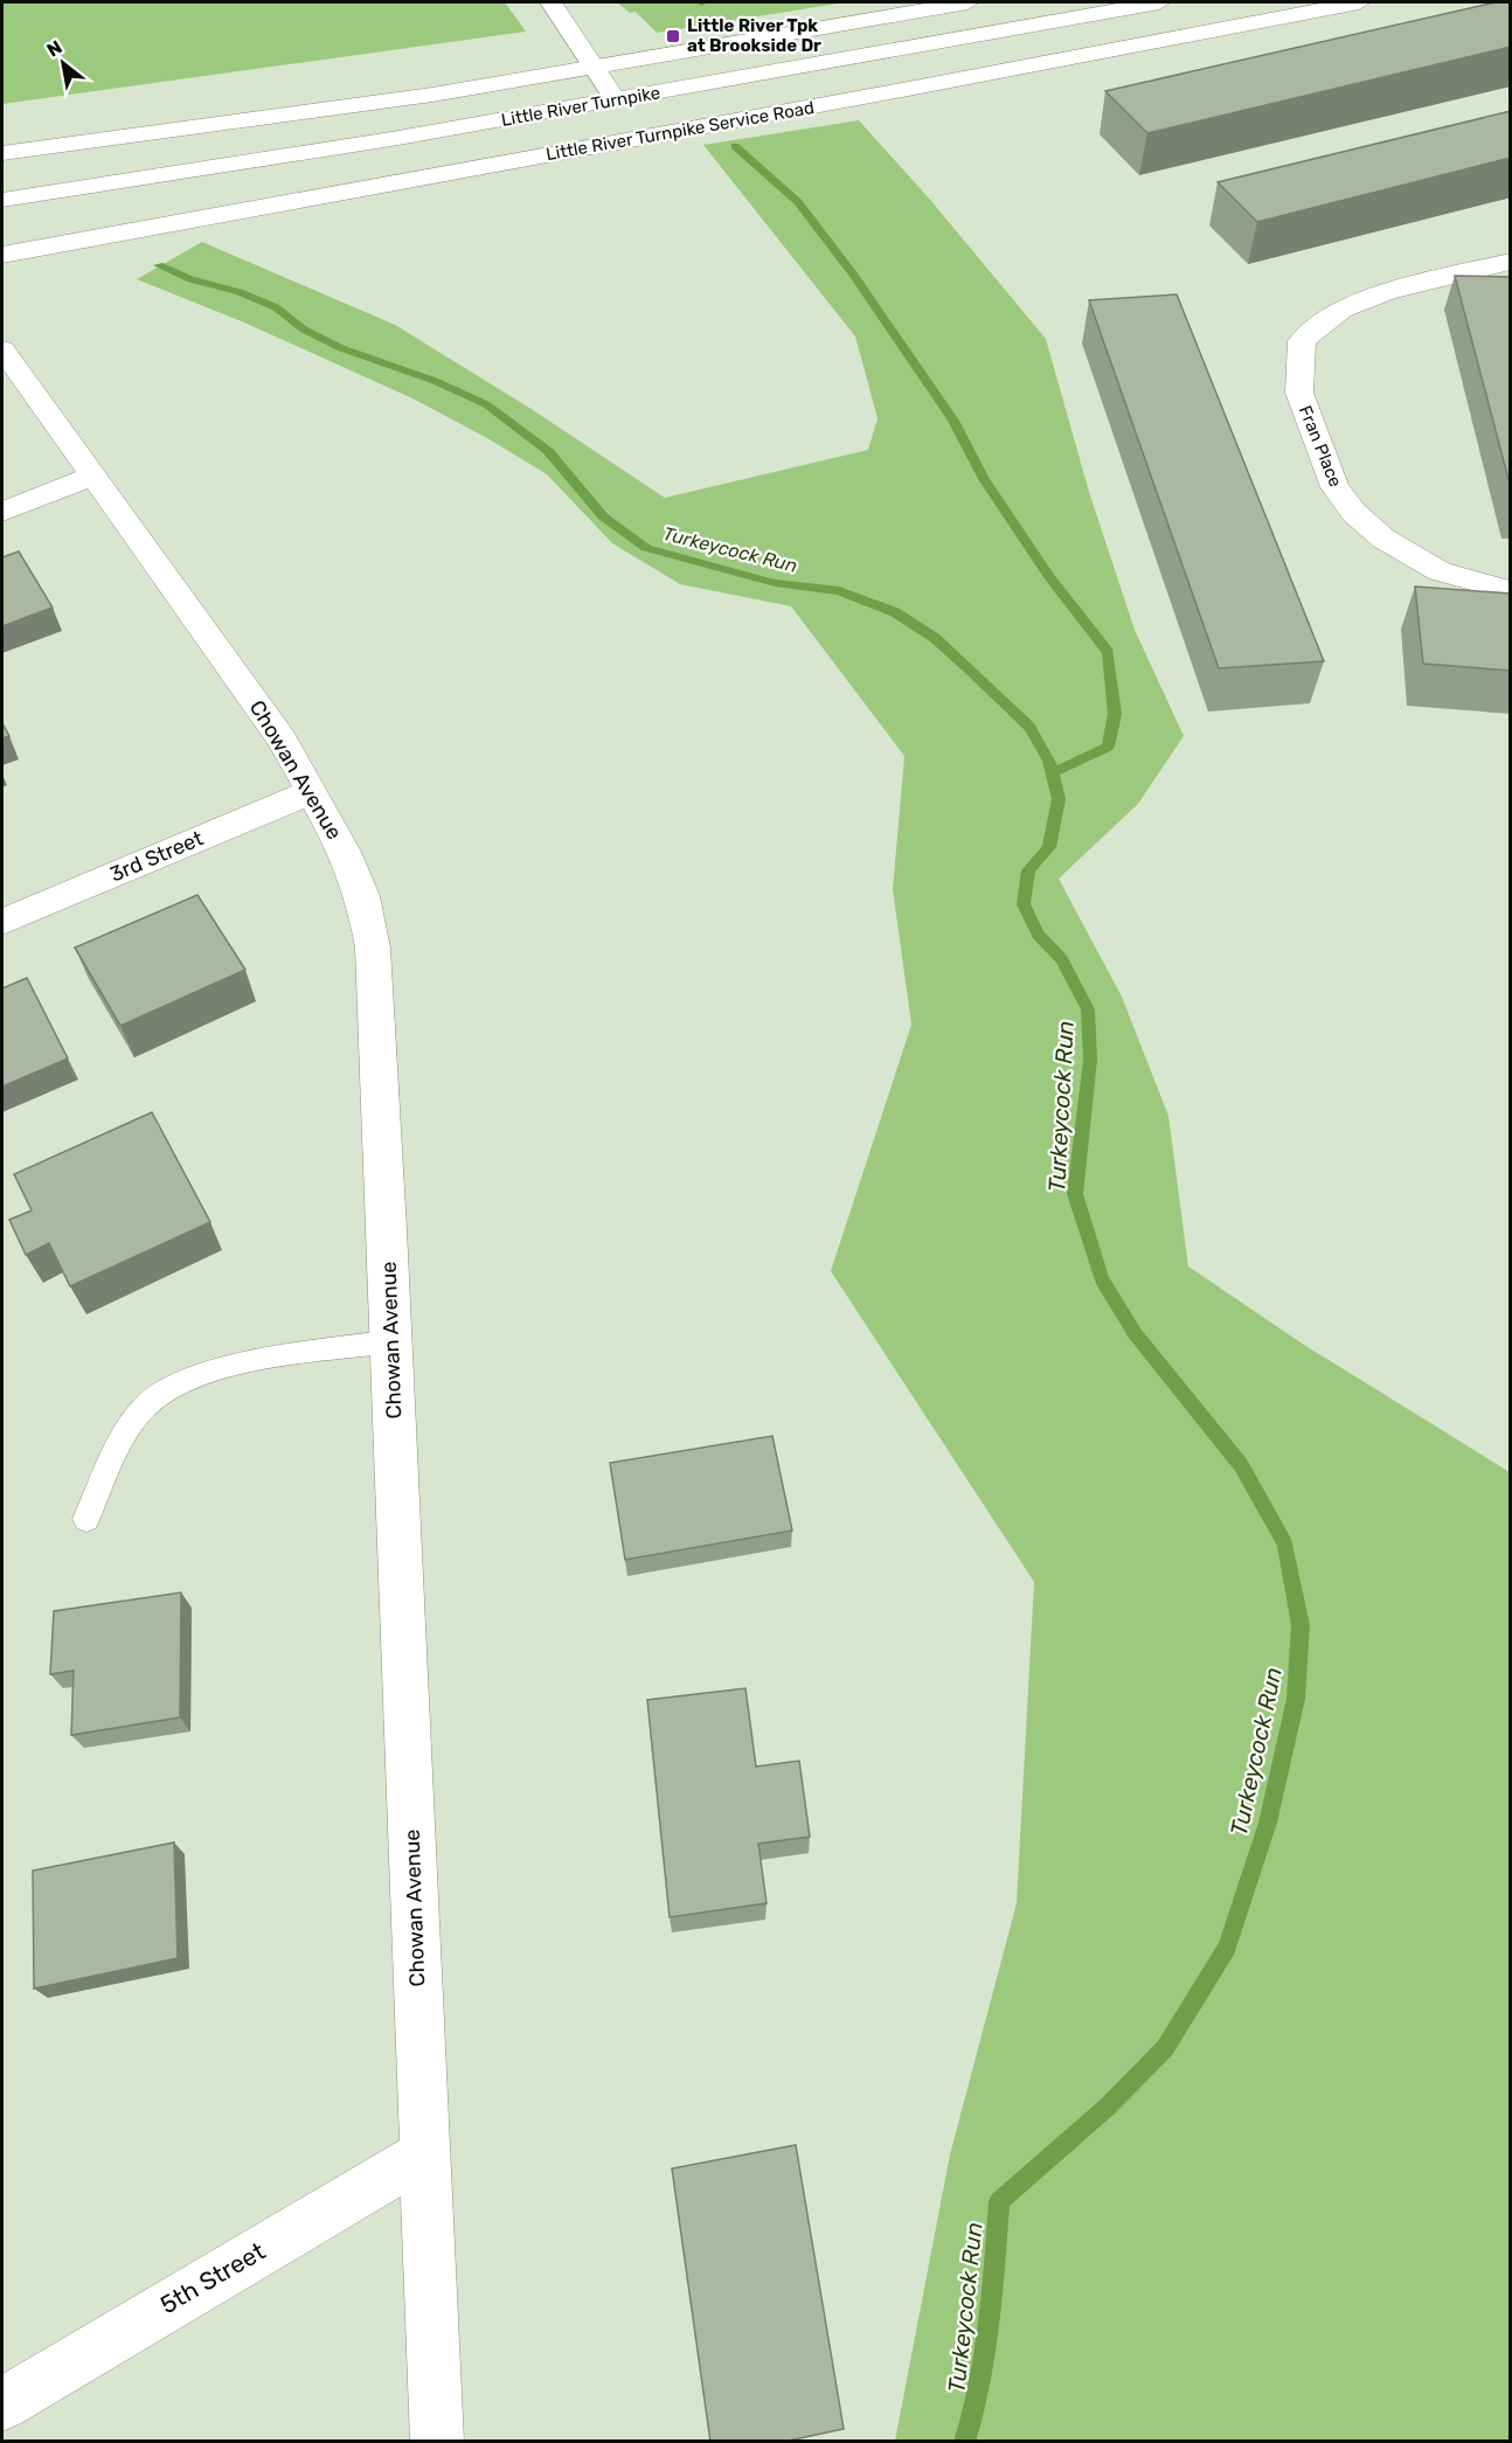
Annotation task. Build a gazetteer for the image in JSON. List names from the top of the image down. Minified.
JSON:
{"streets":{"street":["Little River Turnpike","Little River Turnpike Service Road","Fran Place","Chowan Avenue","3rd Street","5th Street"]},"crossings":[["Chowan Avenue","3rd Street"],["Chowan Avenue","5th Street"]],"water":["Turkeycock Run"],"places":{"transit":["Little River Tpk at Brookside Dr"]},"north":"top left"}
